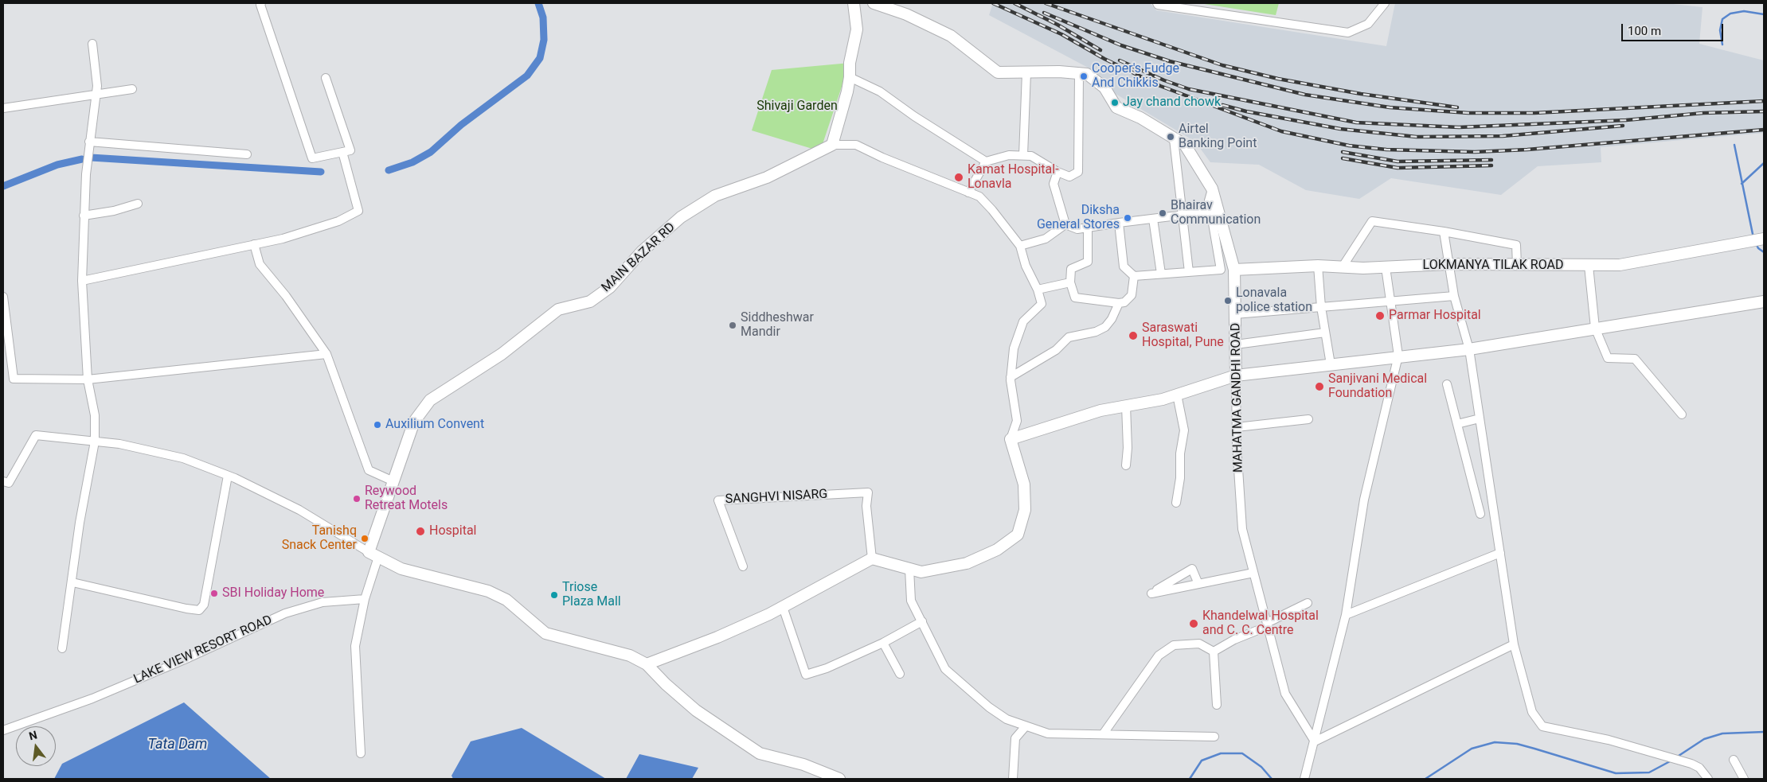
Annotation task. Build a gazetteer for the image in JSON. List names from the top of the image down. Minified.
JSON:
{"streets":{"main road":["MAIN BAZAR RD","LOKMANYA TILAK ROAD","MAHATMA GANDHI ROAD"],"street":["SANGHVI NISARG","LAKE VIEW RESORT ROAD"]},"crossings":[["LOKMANYA TILAK ROAD","MAHATMA GANDHI ROAD"]],"water":["Tata Dam"],"parks":["Shivaji Garden"],"places":["Cooper's Fudge And Chikkis","Jay chand chowk","Airtel Banking Point","Kamat Hospital- Lonavla","Bhairav Communication","Diksha General Stores","Lonavala police station","Parmar Hospital","Siddheshwar Mandir","Saraswati Hospital, Pune","Sanjivani Medical Foundation","Auxilium Convent","Reywood Retreat Motels","Hospital","Tanishq Snack Center","SBI Holiday Home","Triose Plaza Mall","Khandelwal Hospital and C. C. Centre"],"scale_bar":"100 m","north":"top"}
